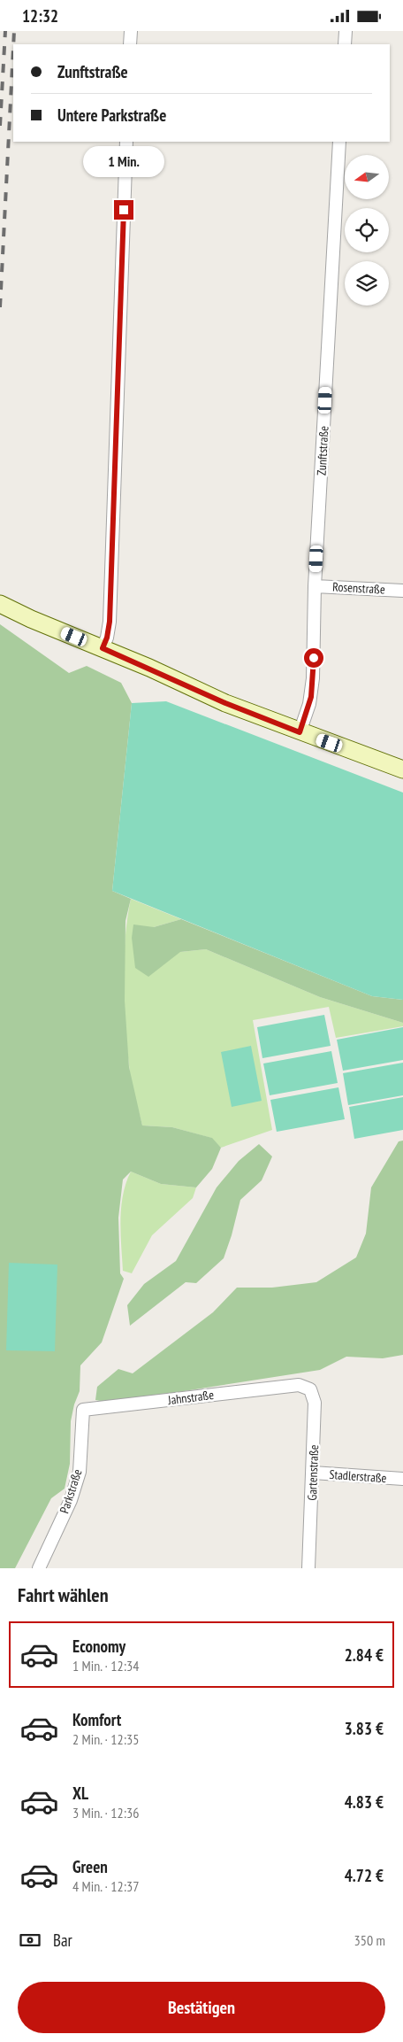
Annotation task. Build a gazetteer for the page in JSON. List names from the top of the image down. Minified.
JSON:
{"streets":{"street":["Zunftstraße","Rosenstraße","Jahnstraße","Gartenstraße","Stadlerstraße","Parkstraße"]},"crossings":[["Zunftstraße","Rosenstraße"],["Jahnstraße","Gartenstraße"],["Jahnstraße","Parkstraße"],["Gartenstraße","Stadlerstraße"]],"north":"left","page":{"status":"12:32","banner":["Zunftstraße","Untere Parkstraße"],"bubble":"1 Min.","heading":"Fahrt wählen","list":[{"name":"Economy","note":"1 Min. · 12:34","value":"2.84 €"},{"name":"Komfort","note":"2 Min. · 12:35","value":"3.83 €"},{"name":"XL","note":"3 Min. · 12:36","value":"4.83 €"},{"name":"Green","note":"4 Min. · 12:37","value":"4.72 €"}],"pay":["Bar","350 m"],"buttons":"Bestätigen"}}
